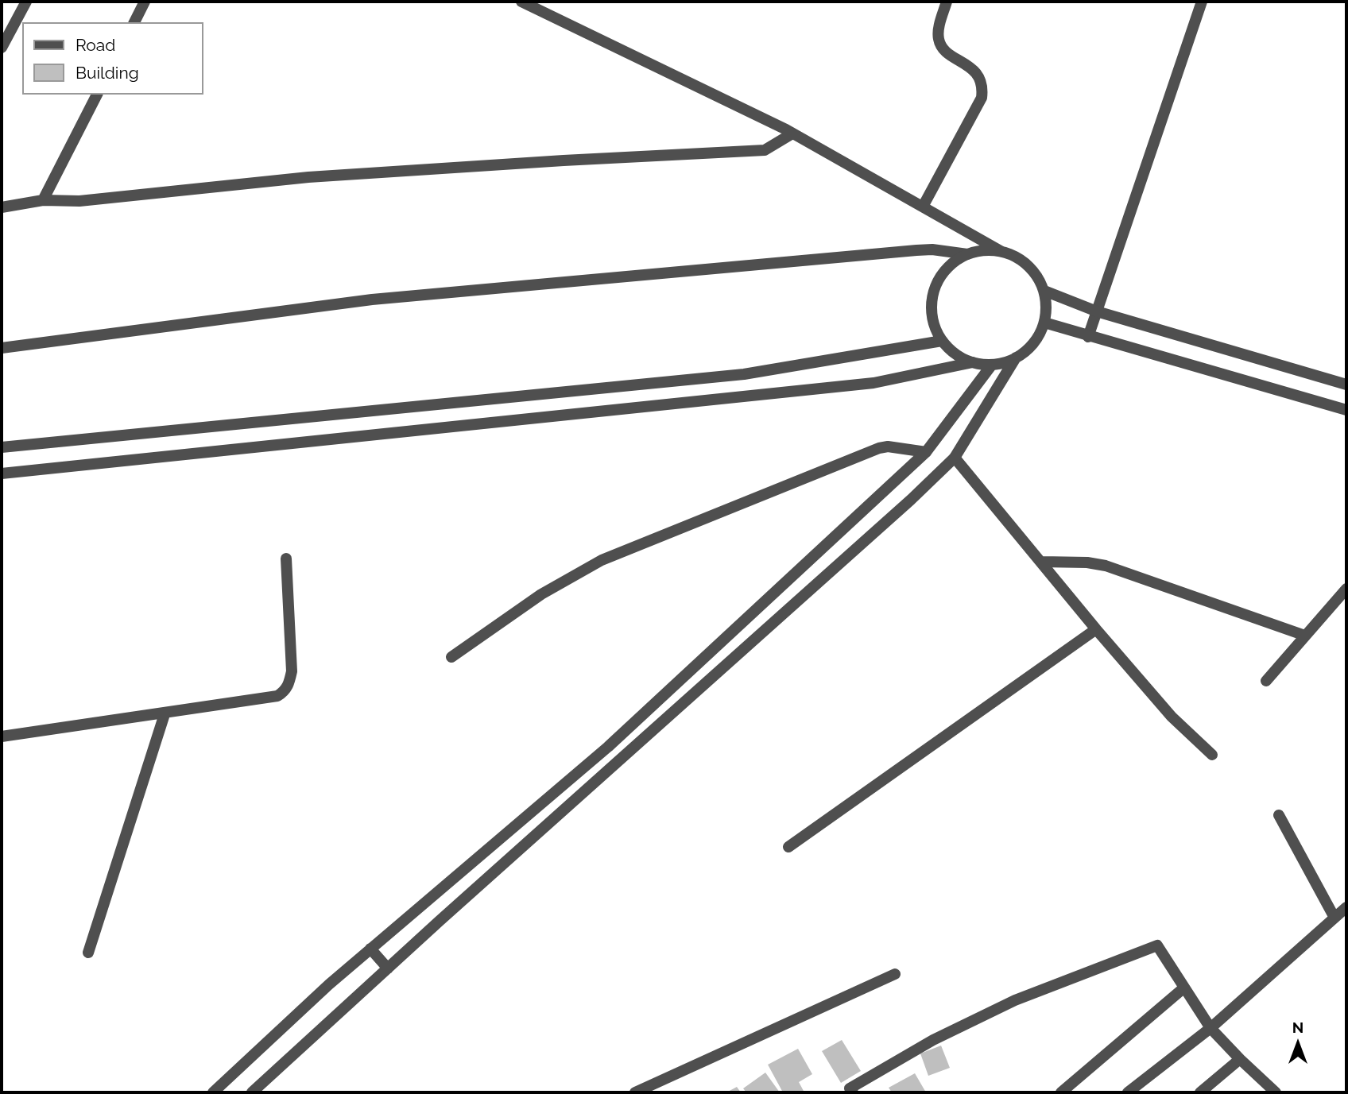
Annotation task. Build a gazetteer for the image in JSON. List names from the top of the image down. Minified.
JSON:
{"legend":["Road","Building"],"north":"top"}
